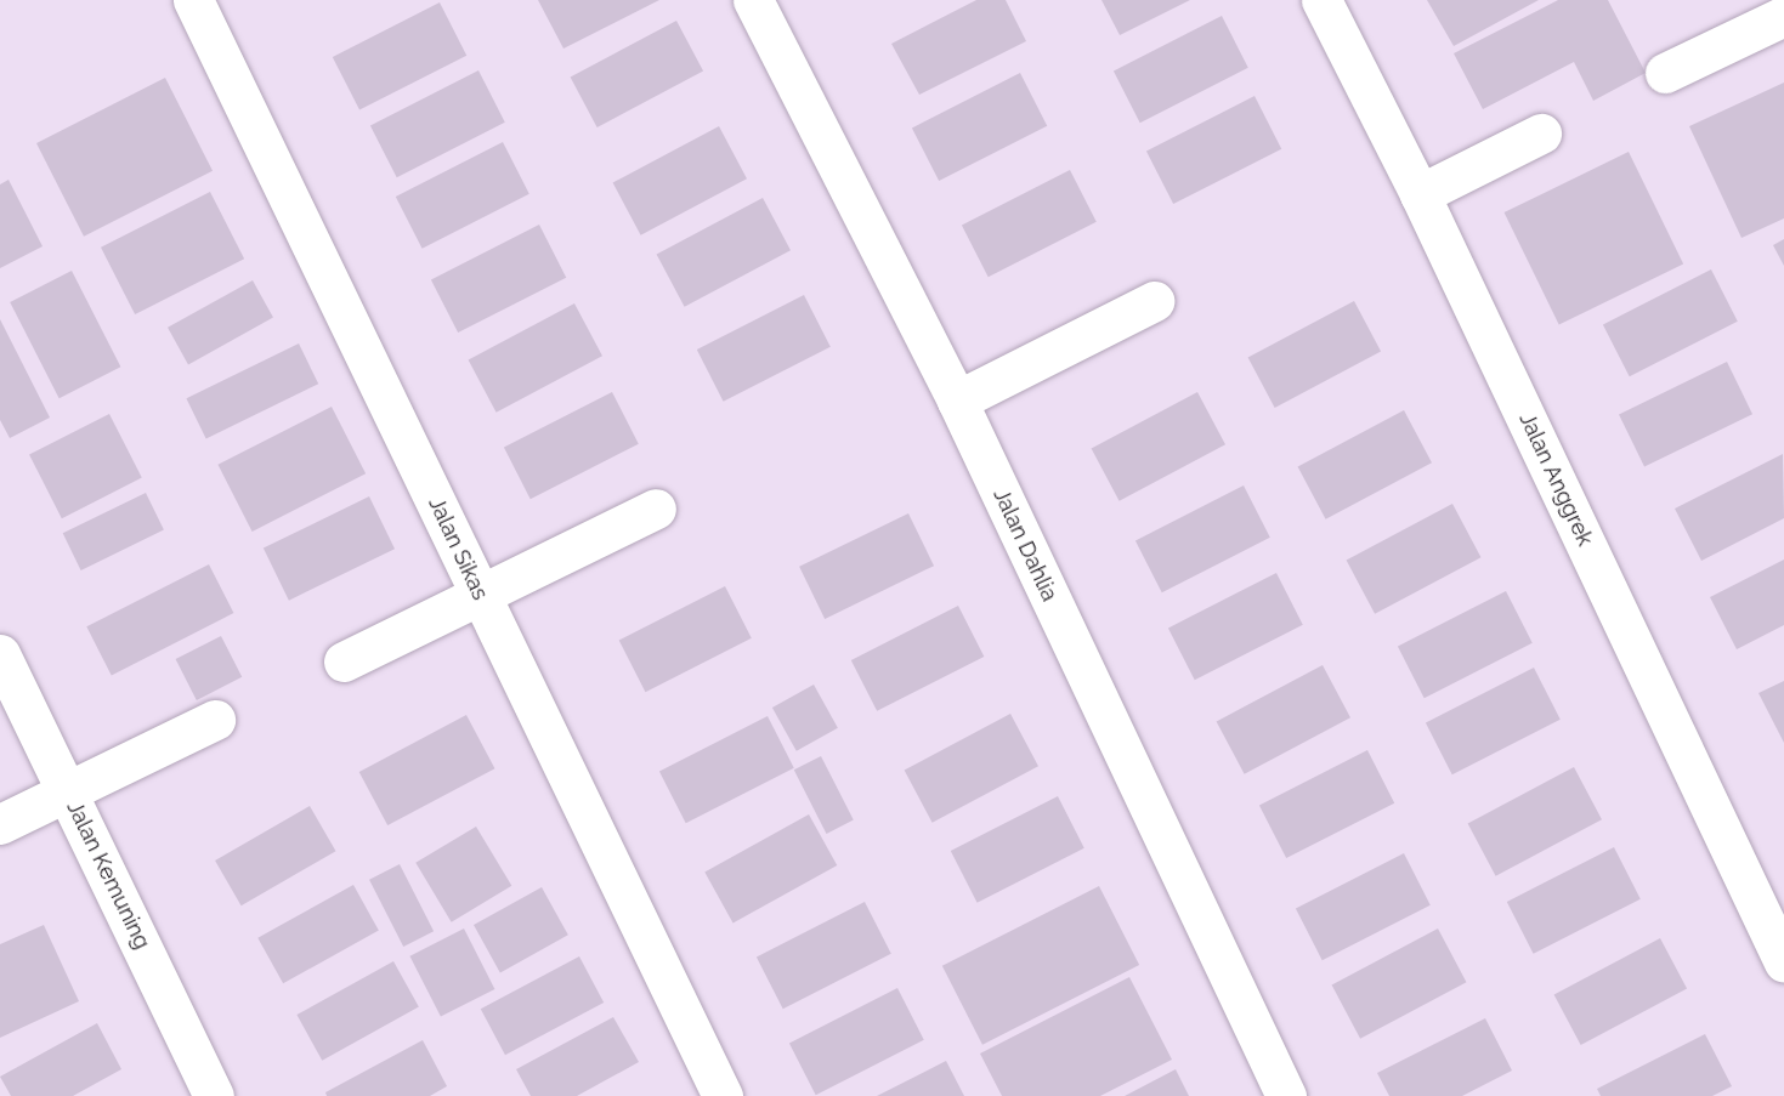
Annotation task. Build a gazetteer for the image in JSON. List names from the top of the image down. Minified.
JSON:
{"streets":{"street":["Jalan Anggrek","Jalan Dahlia","Jalan Sikas","Jalan Kemuning"]}}
